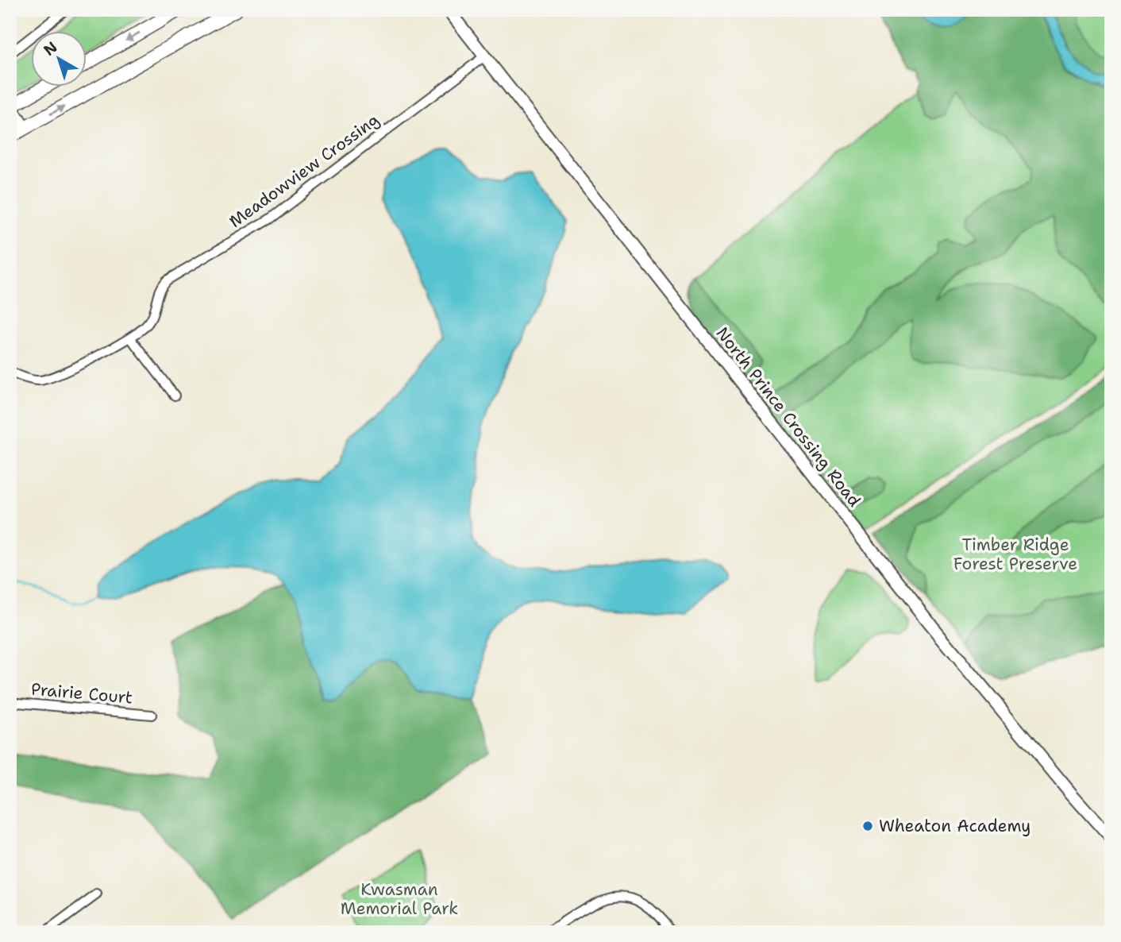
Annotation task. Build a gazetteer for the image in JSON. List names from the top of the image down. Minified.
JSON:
{"streets":{"street":["Meadowview Crossing","North Prince Crossing Road","Prairie Court"]},"crossings":[["Meadowview Crossing","North Prince Crossing Road"]],"parks":["Timber Ridge Forest Preserve","Kwasman Memorial Park"],"places":["Wheaton Academy"],"north":"top left"}
